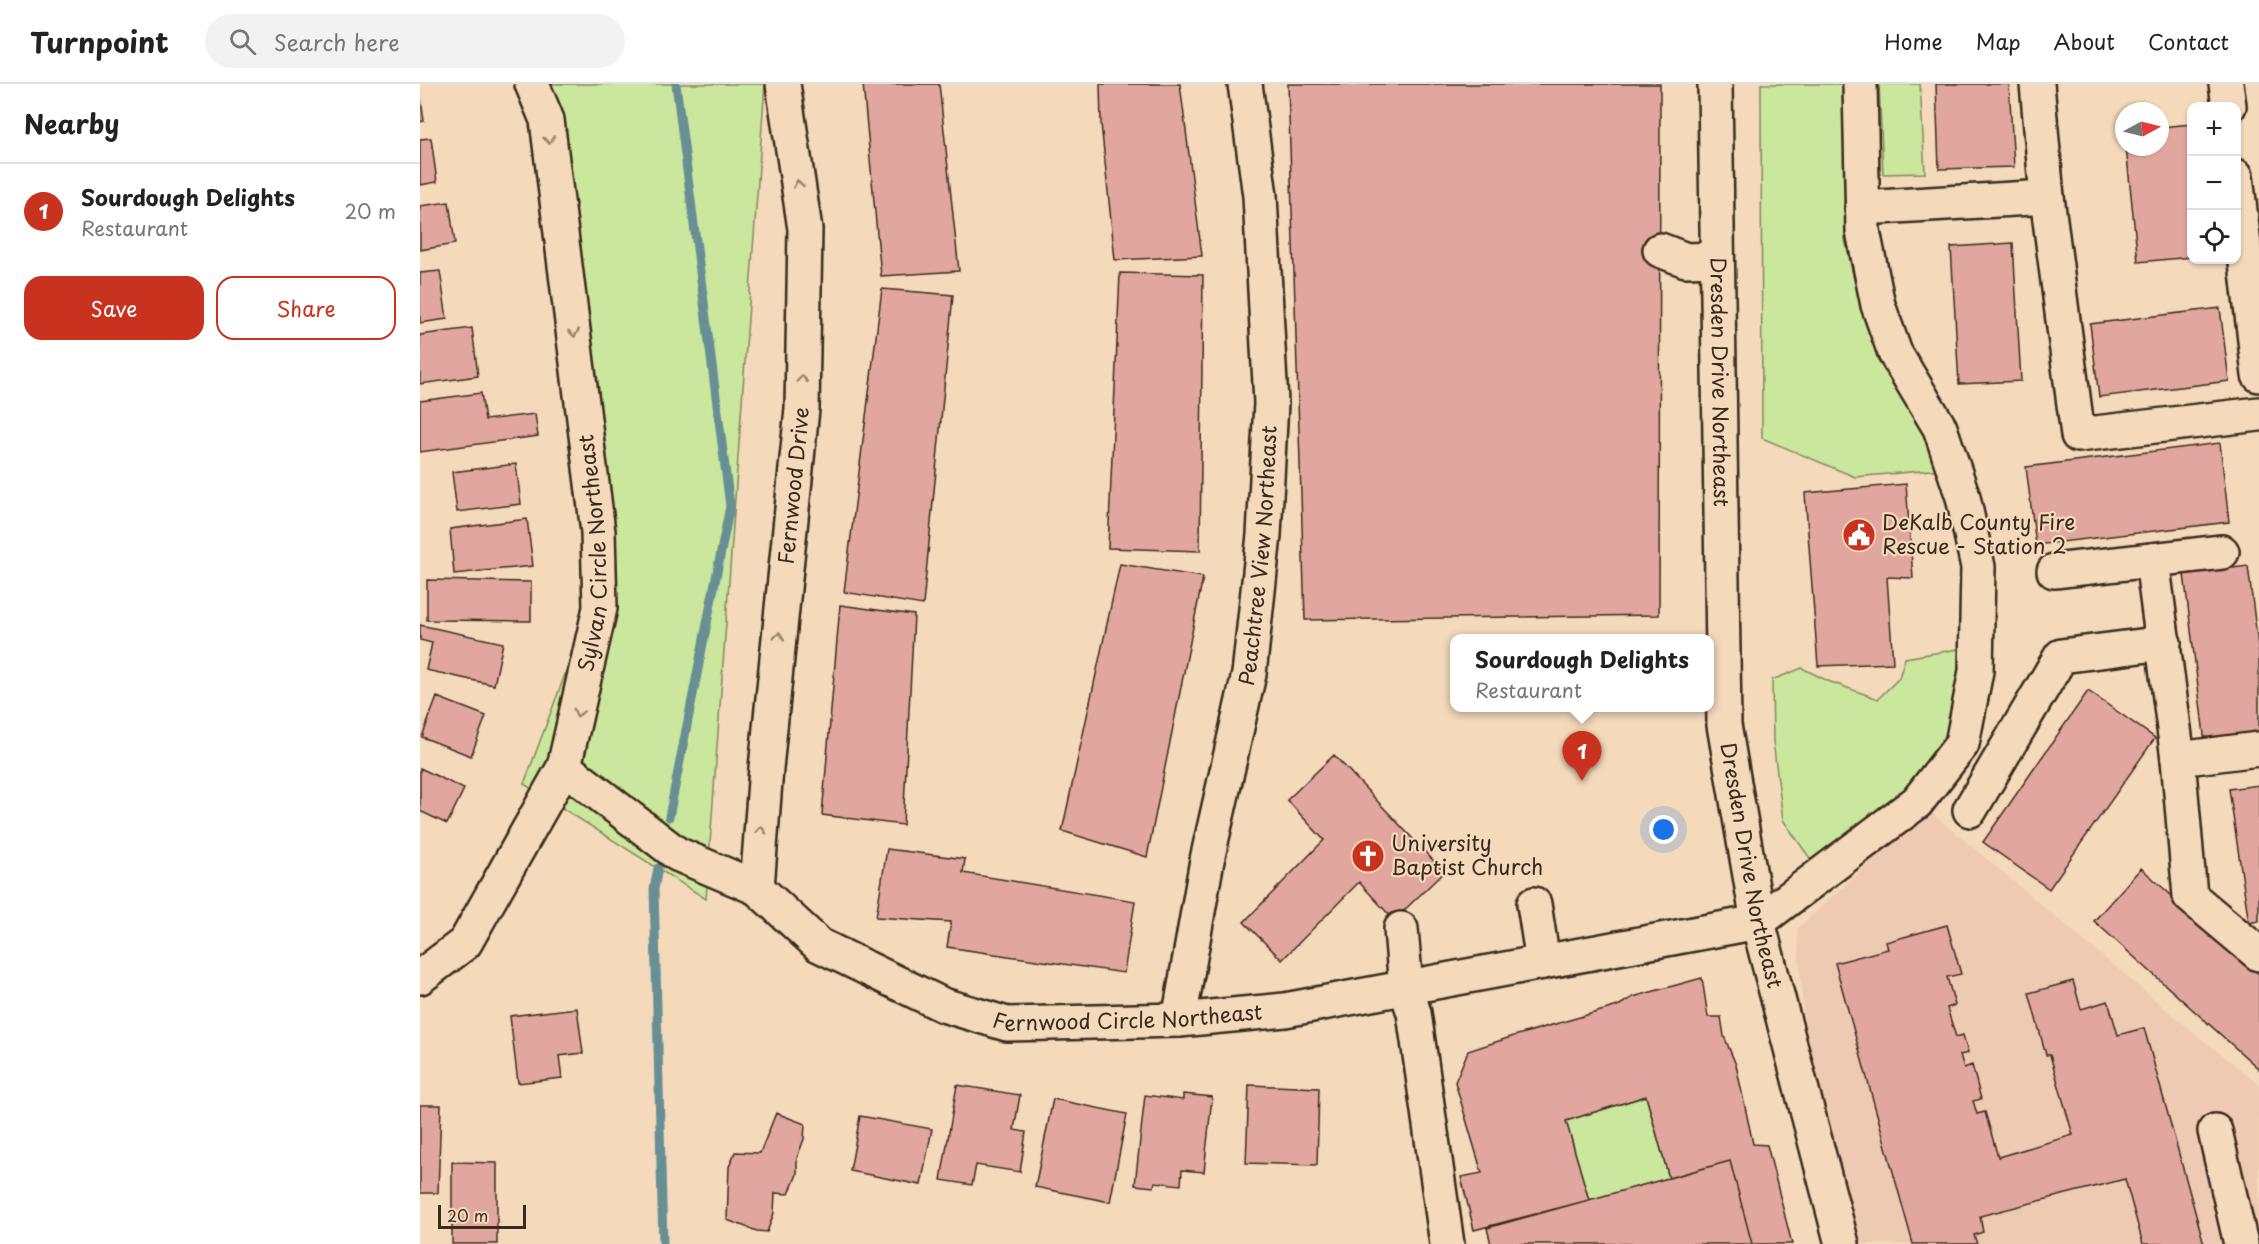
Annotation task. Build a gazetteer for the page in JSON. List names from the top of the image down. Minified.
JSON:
{"streets":{"street":["Dresden Drive Northeast","Fernwood Drive","Sylvan Circle Northeast","Peachtree View Northeast","Fernwood Circle Northeast"]},"crossings":[["Dresden Drive Northeast","Fernwood Circle Northeast"],["Fernwood Drive","Fernwood Circle Northeast"],["Sylvan Circle Northeast","Fernwood Circle Northeast"],["Peachtree View Northeast","Fernwood Circle Northeast"]],"one_way":["Fernwood Drive","Sylvan Circle Northeast"],"places":{"public building":["DeKalb County Fire Rescue - Station 2"],"church":["University Baptist Church"]},"scale_bar":"20 m","north":"right","page":{"header":"Turnpoint","search":"Search here","nav":["Home","Map","About","Contact"],"heading":"Nearby","map_buttons":["+","−"],"list":[{"mark":"1","name":"Sourdough Delights","note":"Restaurant","value":"20 m"}],"buttons":["Save","Share"],"popup":["Sourdough Delights","Restaurant"],"pins":"1","scale":"20 m"}}
